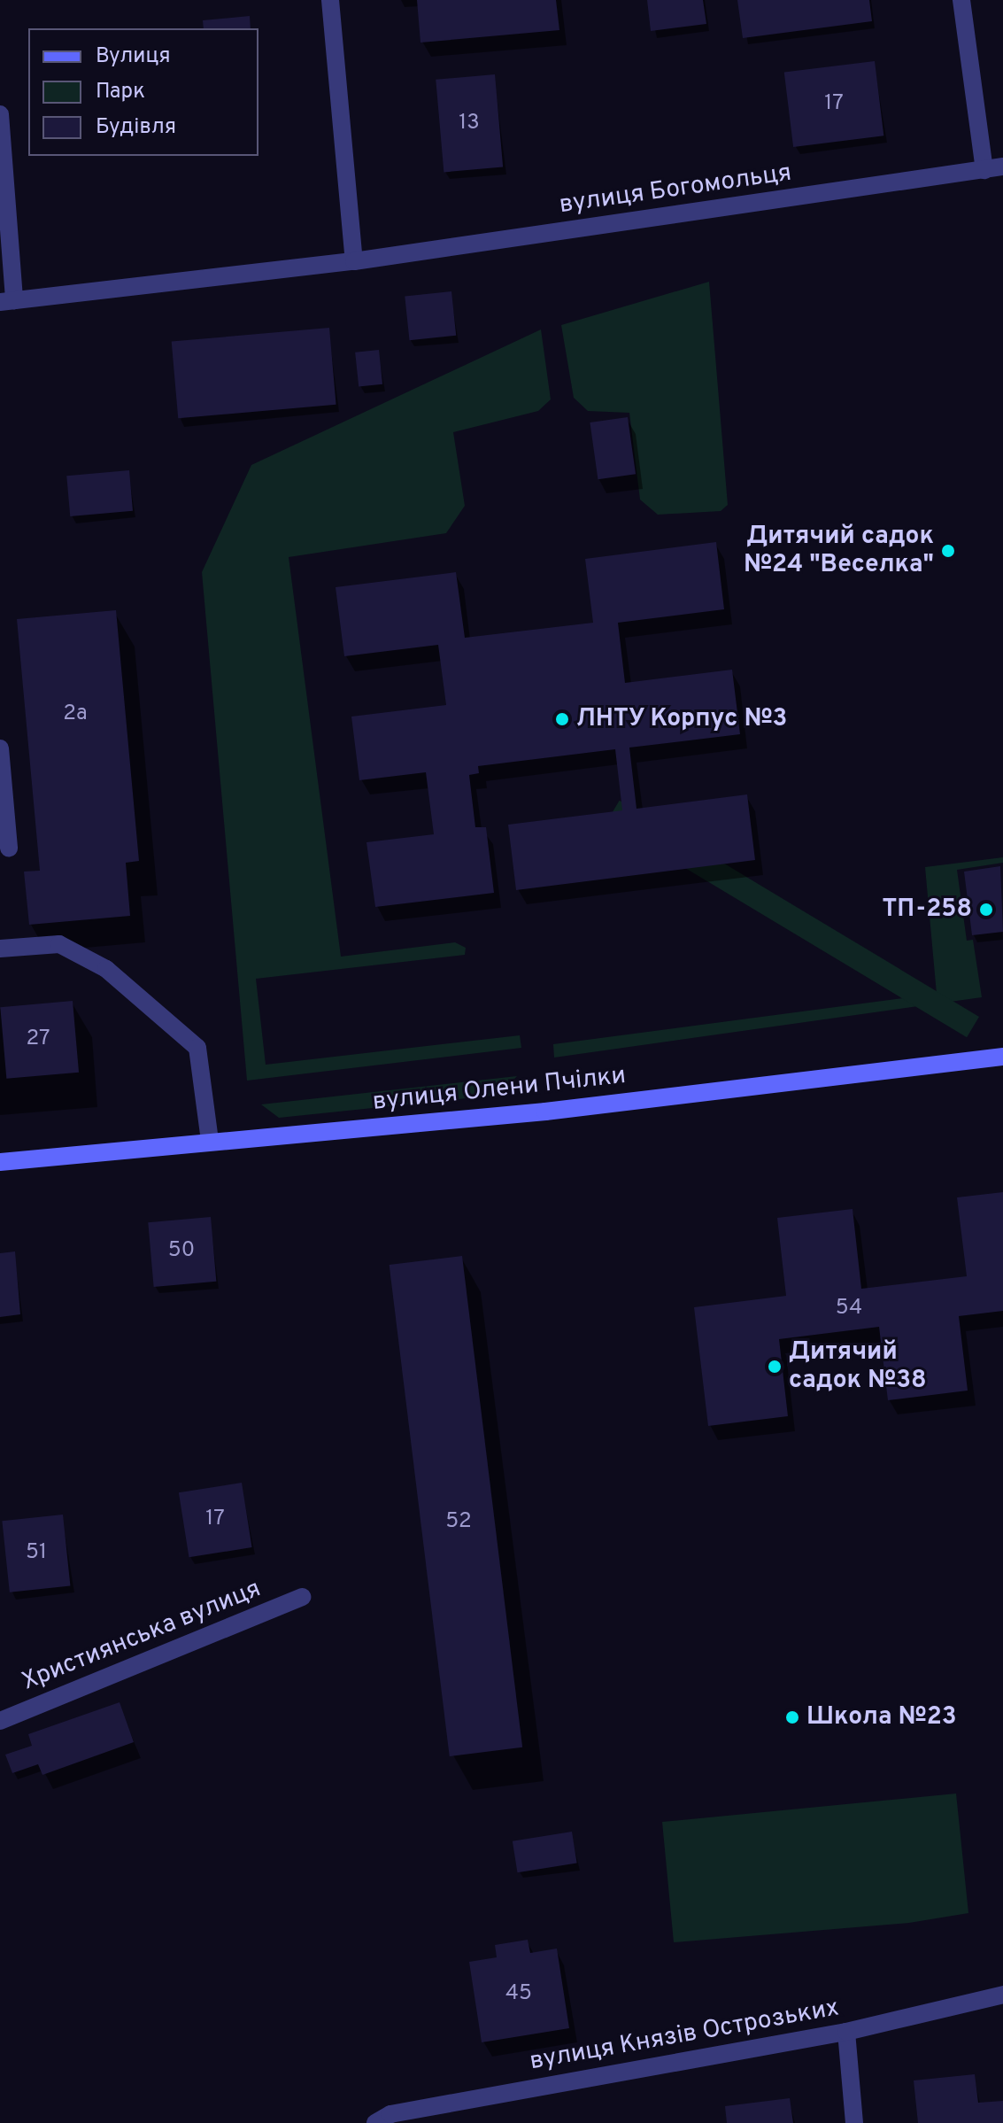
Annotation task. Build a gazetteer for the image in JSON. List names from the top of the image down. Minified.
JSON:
{"streets":{"street":["вулиця Богомольця","вулиця Олени Пчілки","Християнська вулиця","вулиця Князів Острозьких"]},"places":["Дитячий садок №24 \"Веселка\"","ЛНТУ Корпус №3","ТП-258","Дитячий садок №38","Школа №23"],"house_numbers":["17","13","2а","27","50","54","17","52","51","45"],"legend":["Вулиця","Парк","Будівля"]}
